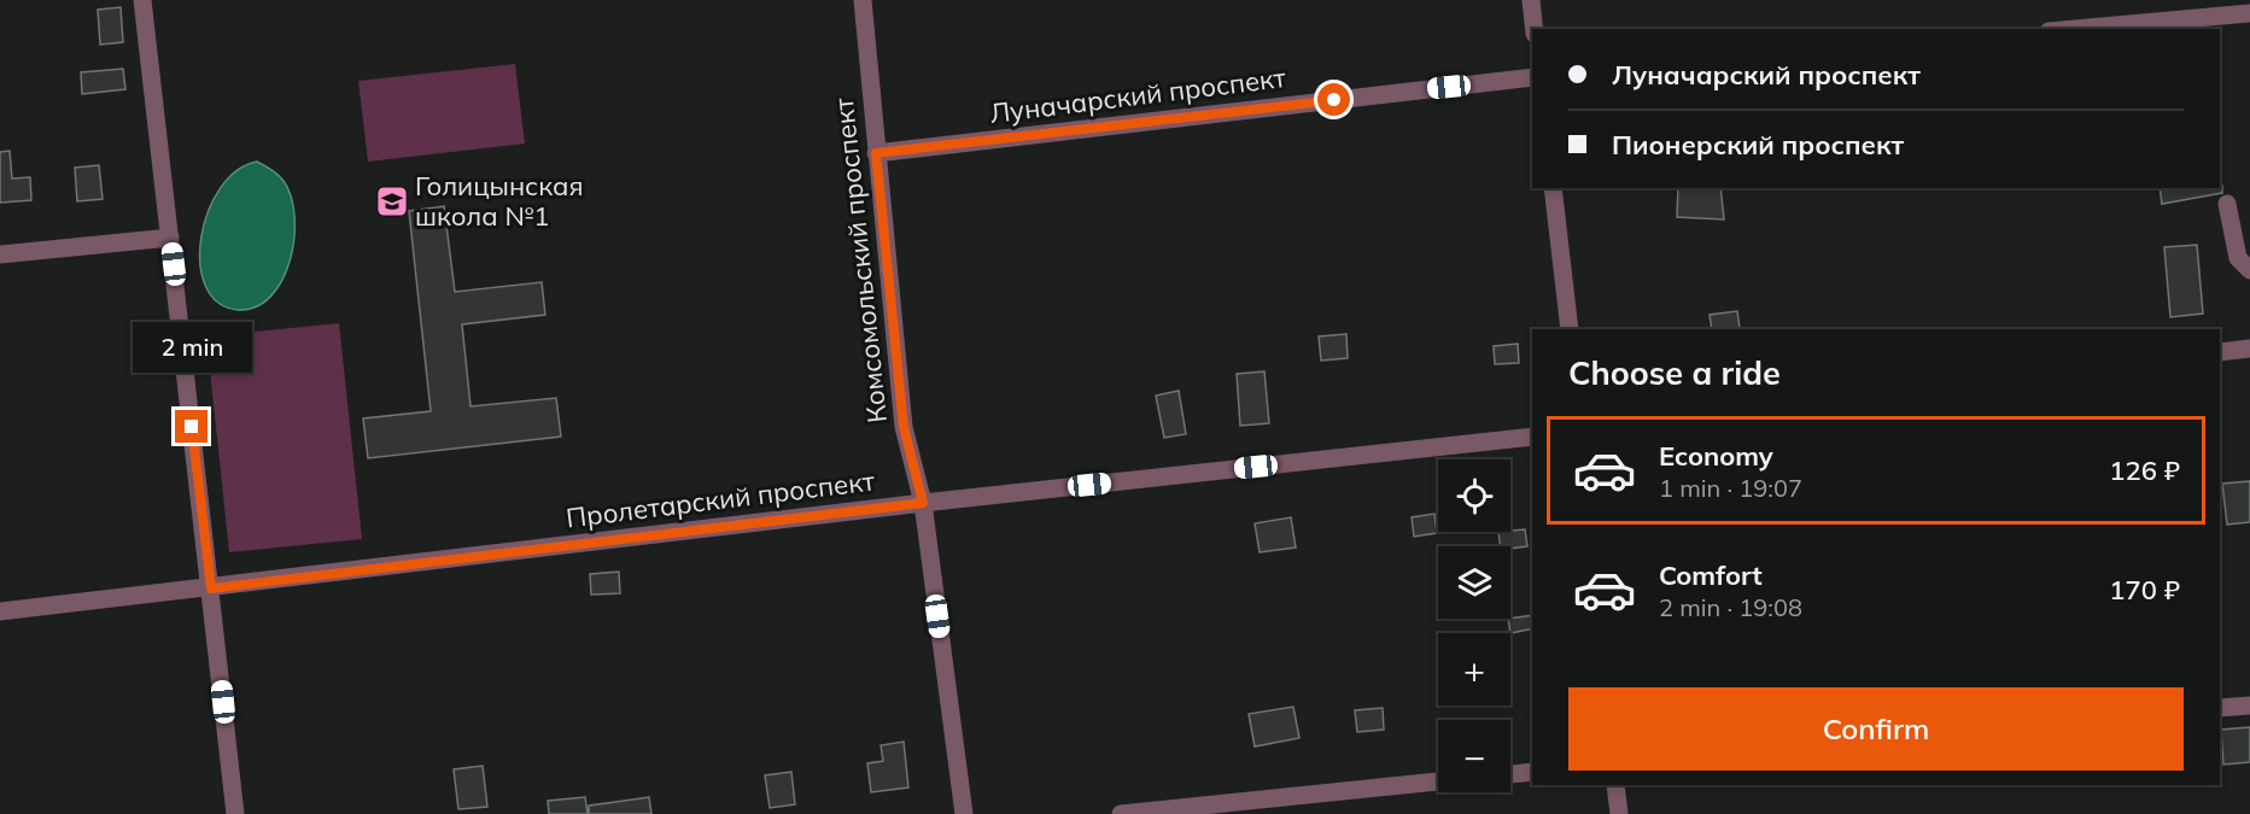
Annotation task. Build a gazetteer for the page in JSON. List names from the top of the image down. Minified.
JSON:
{"streets":{"street":["Луначарский проспект","Комсомольский проспект","Пролетарский проспект"]},"crossings":[["Луначарский проспект","Комсомольский проспект"],["Комсомольский проспект","Пролетарский проспект"]],"places":{"school or university":["Голицынская школа №1"]},"page":{"banner":["Луначарский проспект","Пионерский проспект"],"bubble":"2 min","heading":"Choose a ride","list":[{"name":"Economy","note":"1 min · 19:07","value":"126 ₽"},{"name":"Comfort","note":"2 min · 19:08","value":"170 ₽"}],"map_buttons":["+","−"],"buttons":"Confirm"}}
